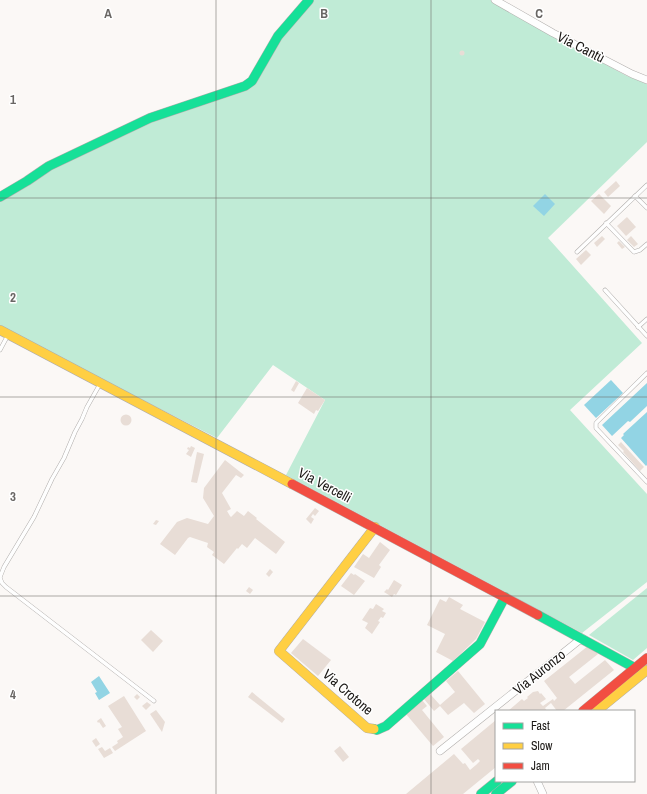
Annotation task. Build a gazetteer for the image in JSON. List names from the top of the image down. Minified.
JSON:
{"streets":{"street":["Via Cantù","Via Vercelli","Via Auronzo","Via Crotone"]},"crossings":[["Via Vercelli","Via Auronzo"],["Via Vercelli","Via Crotone"]],"legend":["Fast","Slow","Jam"],"grid":{"columns":["A","B","C"],"rows":["1","2","3","4"]}}
